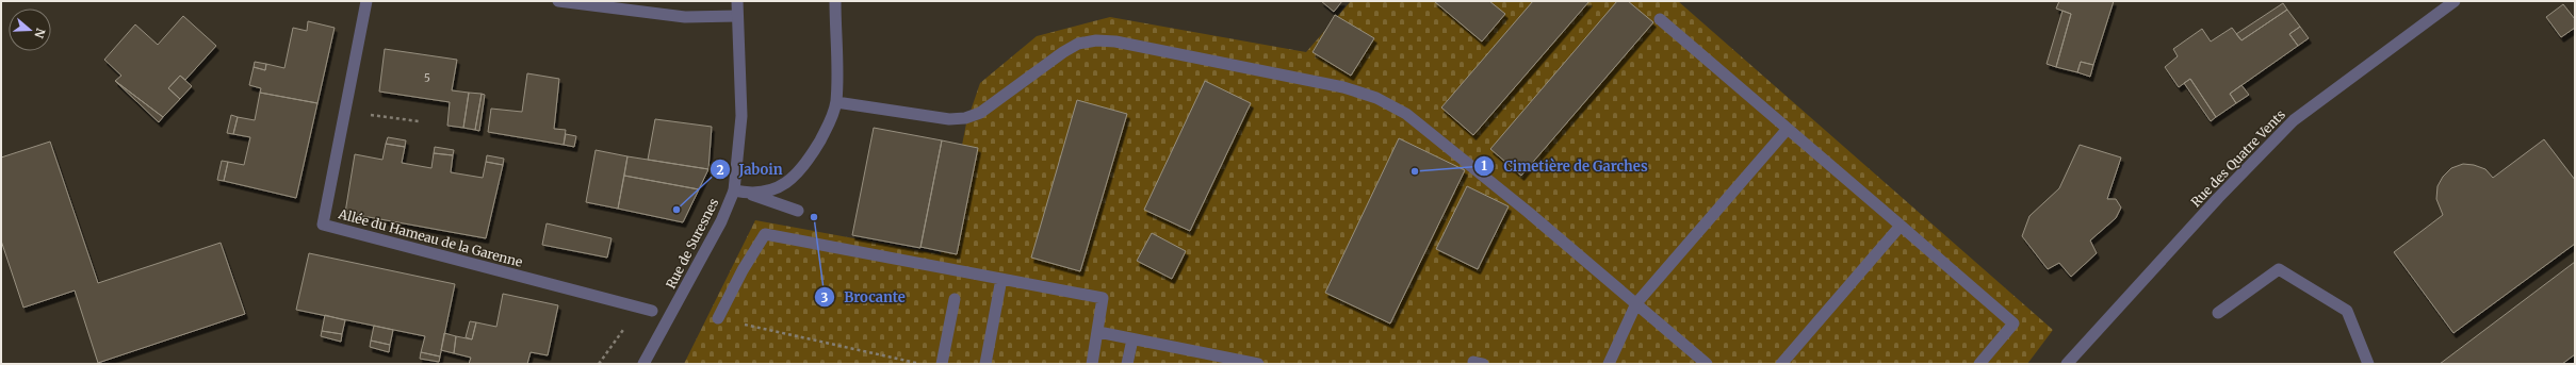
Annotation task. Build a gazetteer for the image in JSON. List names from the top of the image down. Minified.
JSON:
{"streets":{"street":["Rue des Quatre Vents","Allée du Hameau de la Garenne","Rue de Suresnes"]},"places":["Cimetière de Garches","Jaboin","Brocante"],"house_numbers":["5"],"north":"right"}
